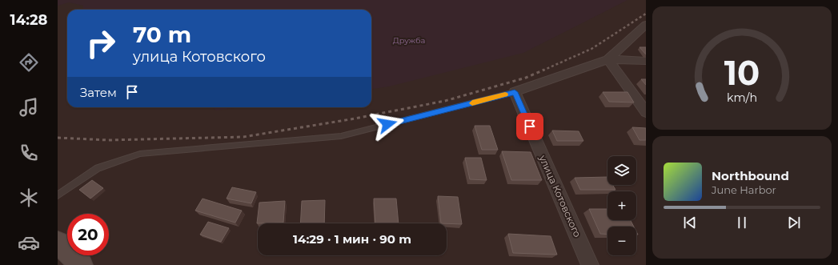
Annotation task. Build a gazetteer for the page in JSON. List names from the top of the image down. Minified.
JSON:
{"streets":{"street":["улица Котовского"]},"parks":["Дружба"],"page":{"tabs":"14:28","turn":["70 m","улица Котовского"],"then":"Затем","map_buttons":["+","−"],"song":["Northbound","June Harbor"],"limit":"20","trip":"14:29 · 1 мин · 90 m","gauge":["10","km/h"]}}
